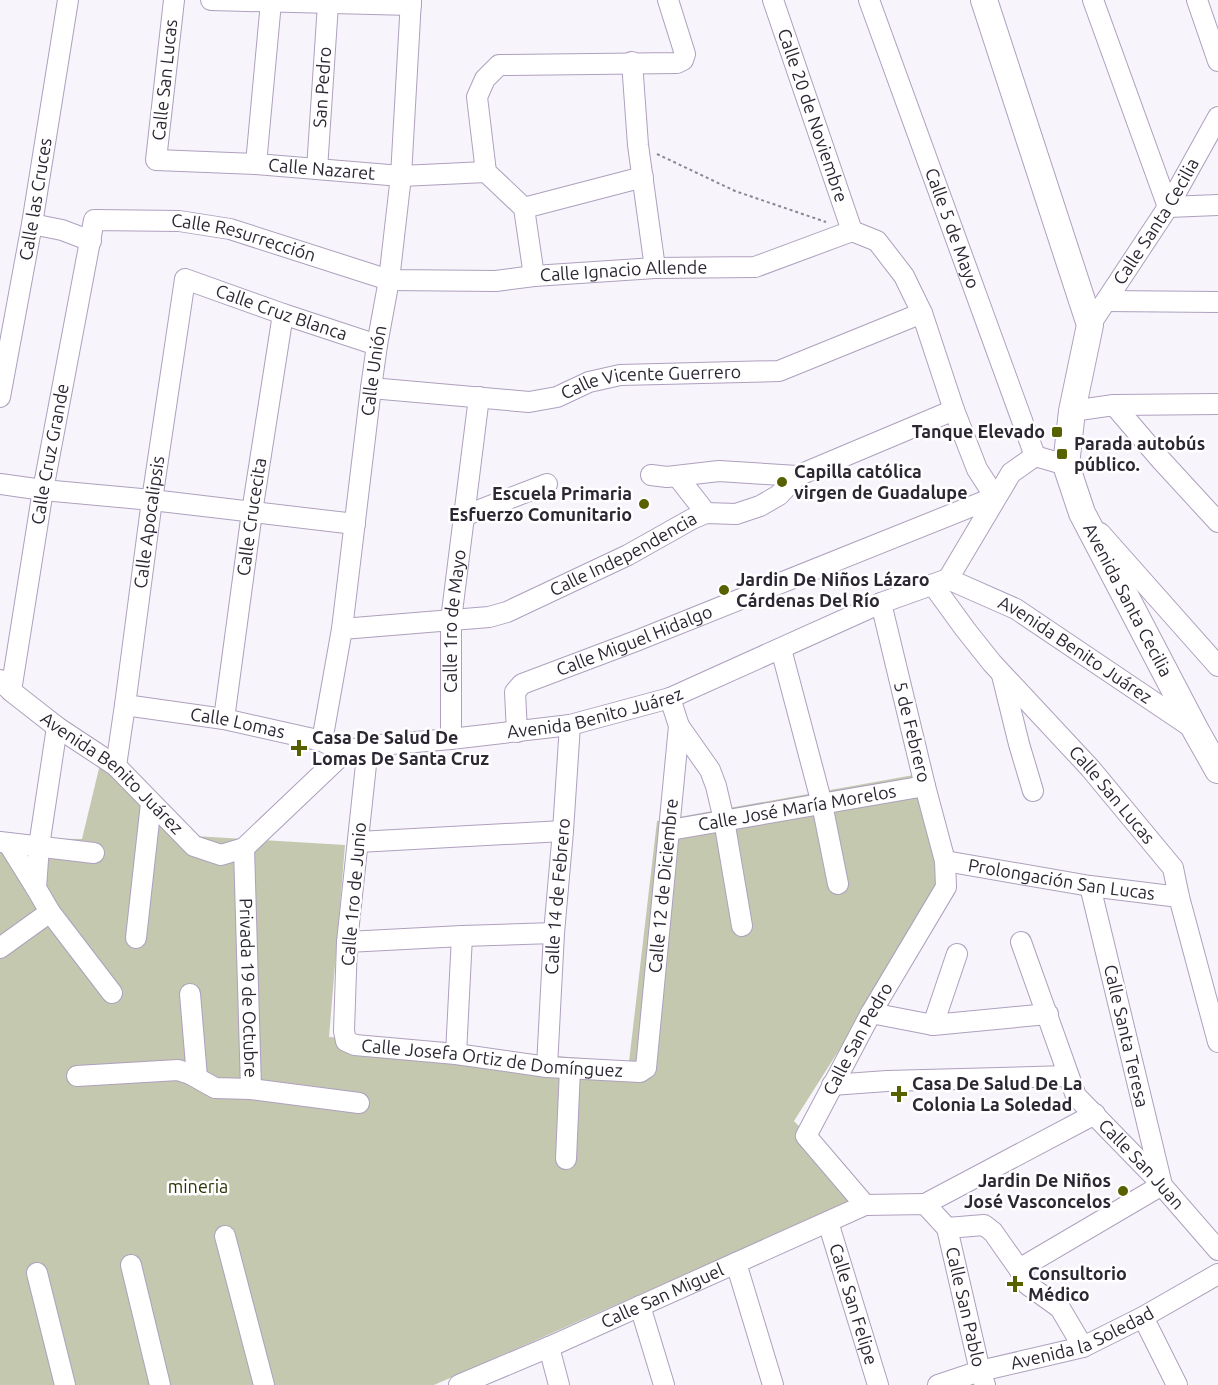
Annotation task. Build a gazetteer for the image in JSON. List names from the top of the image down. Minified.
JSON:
{"streets":{"main road":["Avenida Santa Cecilia"],"street":["Calle San Lucas","San Pedro","Calle 20 de Noviembre","Calle Nazaret","Calle las Cruces","Calle Santa Cecilia","Calle 5 de Mayo","Calle Resurrección","Calle Ignacio Allende","Calle Cruz Blanca","Calle Unión","Calle Vicente Guerrero","Calle Cruz Grande","Calle Crucecita","Calle Apocalipsis","Calle Independencia","Calle 1ro de Mayo","Calle Miguel Hidalgo","Avenida Benito Juárez","Calle Lomas","5 de Febrero","Calle José María Morelos","Prolongación San Lucas","Calle 12 de Diciembre","Calle 1ro de Junio","Calle 14 de Febrero","Privada 19 de Octubre","Calle Santa Teresa","Calle San Pedro","Calle Josefa Ortiz de Domínguez","Calle San Juan","Calle San Miguel","Calle San Felipe","Calle San Pablo","Avenida la Soledad"]},"crossings":[["Calle San Lucas","Calle Nazaret"],["Calle San Lucas","Avenida Benito Juárez"],["Calle San Lucas","Prolongación San Lucas"],["San Pedro","Calle Nazaret"],["Calle 20 de Noviembre","Calle Ignacio Allende"],["Calle Nazaret","Calle Unión"],["Calle Resurrección","Calle Ignacio Allende"],["Calle Resurrección","Calle Unión"],["Calle Resurrección","Calle Cruz Grande"],["Calle Ignacio Allende","Calle Unión"],["Calle Cruz Blanca","Calle Unión"],["Calle Cruz Blanca","Calle Crucecita"],["Calle Cruz Blanca","Calle Apocalipsis"],["Calle Unión","Calle Vicente Guerrero"],["Calle Unión","Calle Independencia"],["Calle Unión","Calle Lomas"],["Calle Vicente Guerrero","Calle 1ro de Mayo"],["Calle Cruz Grande","Avenida Benito Juárez"],["Calle Crucecita","Calle Lomas"],["Calle Apocalipsis","Avenida Benito Juárez"],["Calle Apocalipsis","Calle Lomas"],["Calle Independencia","Calle 1ro de Mayo"],["Avenida Santa Cecilia","Avenida Benito Juárez"],["Calle 1ro de Mayo","Avenida Benito Juárez"],["Calle Miguel Hidalgo","Avenida Benito Juárez"],["Avenida Benito Juárez","Calle Lomas"],["Avenida Benito Juárez","5 de Febrero"],["Avenida Benito Juárez","Calle 12 de Diciembre"],["Avenida Benito Juárez","Calle 1ro de Junio"],["Avenida Benito Juárez","Calle 14 de Febrero"],["Avenida Benito Juárez","Privada 19 de Octubre"],["5 de Febrero","Calle José María Morelos"],["5 de Febrero","Prolongación San Lucas"],["5 de Febrero","Calle San Pedro"],["Calle José María Morelos","Calle 12 de Diciembre"],["Prolongación San Lucas","Calle Santa Teresa"],["Prolongación San Lucas","Calle San Pedro"],["Calle 12 de Diciembre","Calle Josefa Ortiz de Domínguez"],["Calle 1ro de Junio","Calle Josefa Ortiz de Domínguez"],["Calle 14 de Febrero","Calle Josefa Ortiz de Domínguez"],["Calle Santa Teresa","Calle San Juan"],["Calle San Pedro","Calle San Miguel"],["Calle San Miguel","Calle San Felipe"],["Calle San Pablo","Avenida la Soledad"]],"parks":["mineria"],"places":{"transit":["Tanque Elevado","Parada autobús público."],"other":["Capilla católica virgen de Guadalupe","Escuela Primaria Esfuerzo Comunitario","Jardin De Niños Lázaro Cárdenas Del Río","Jardin De Niños José Vasconcelos"],"health":["Casa De Salud De Lomas De Santa Cruz","Casa De Salud De La Colonia La Soledad","Consultorio Médico"]}}
